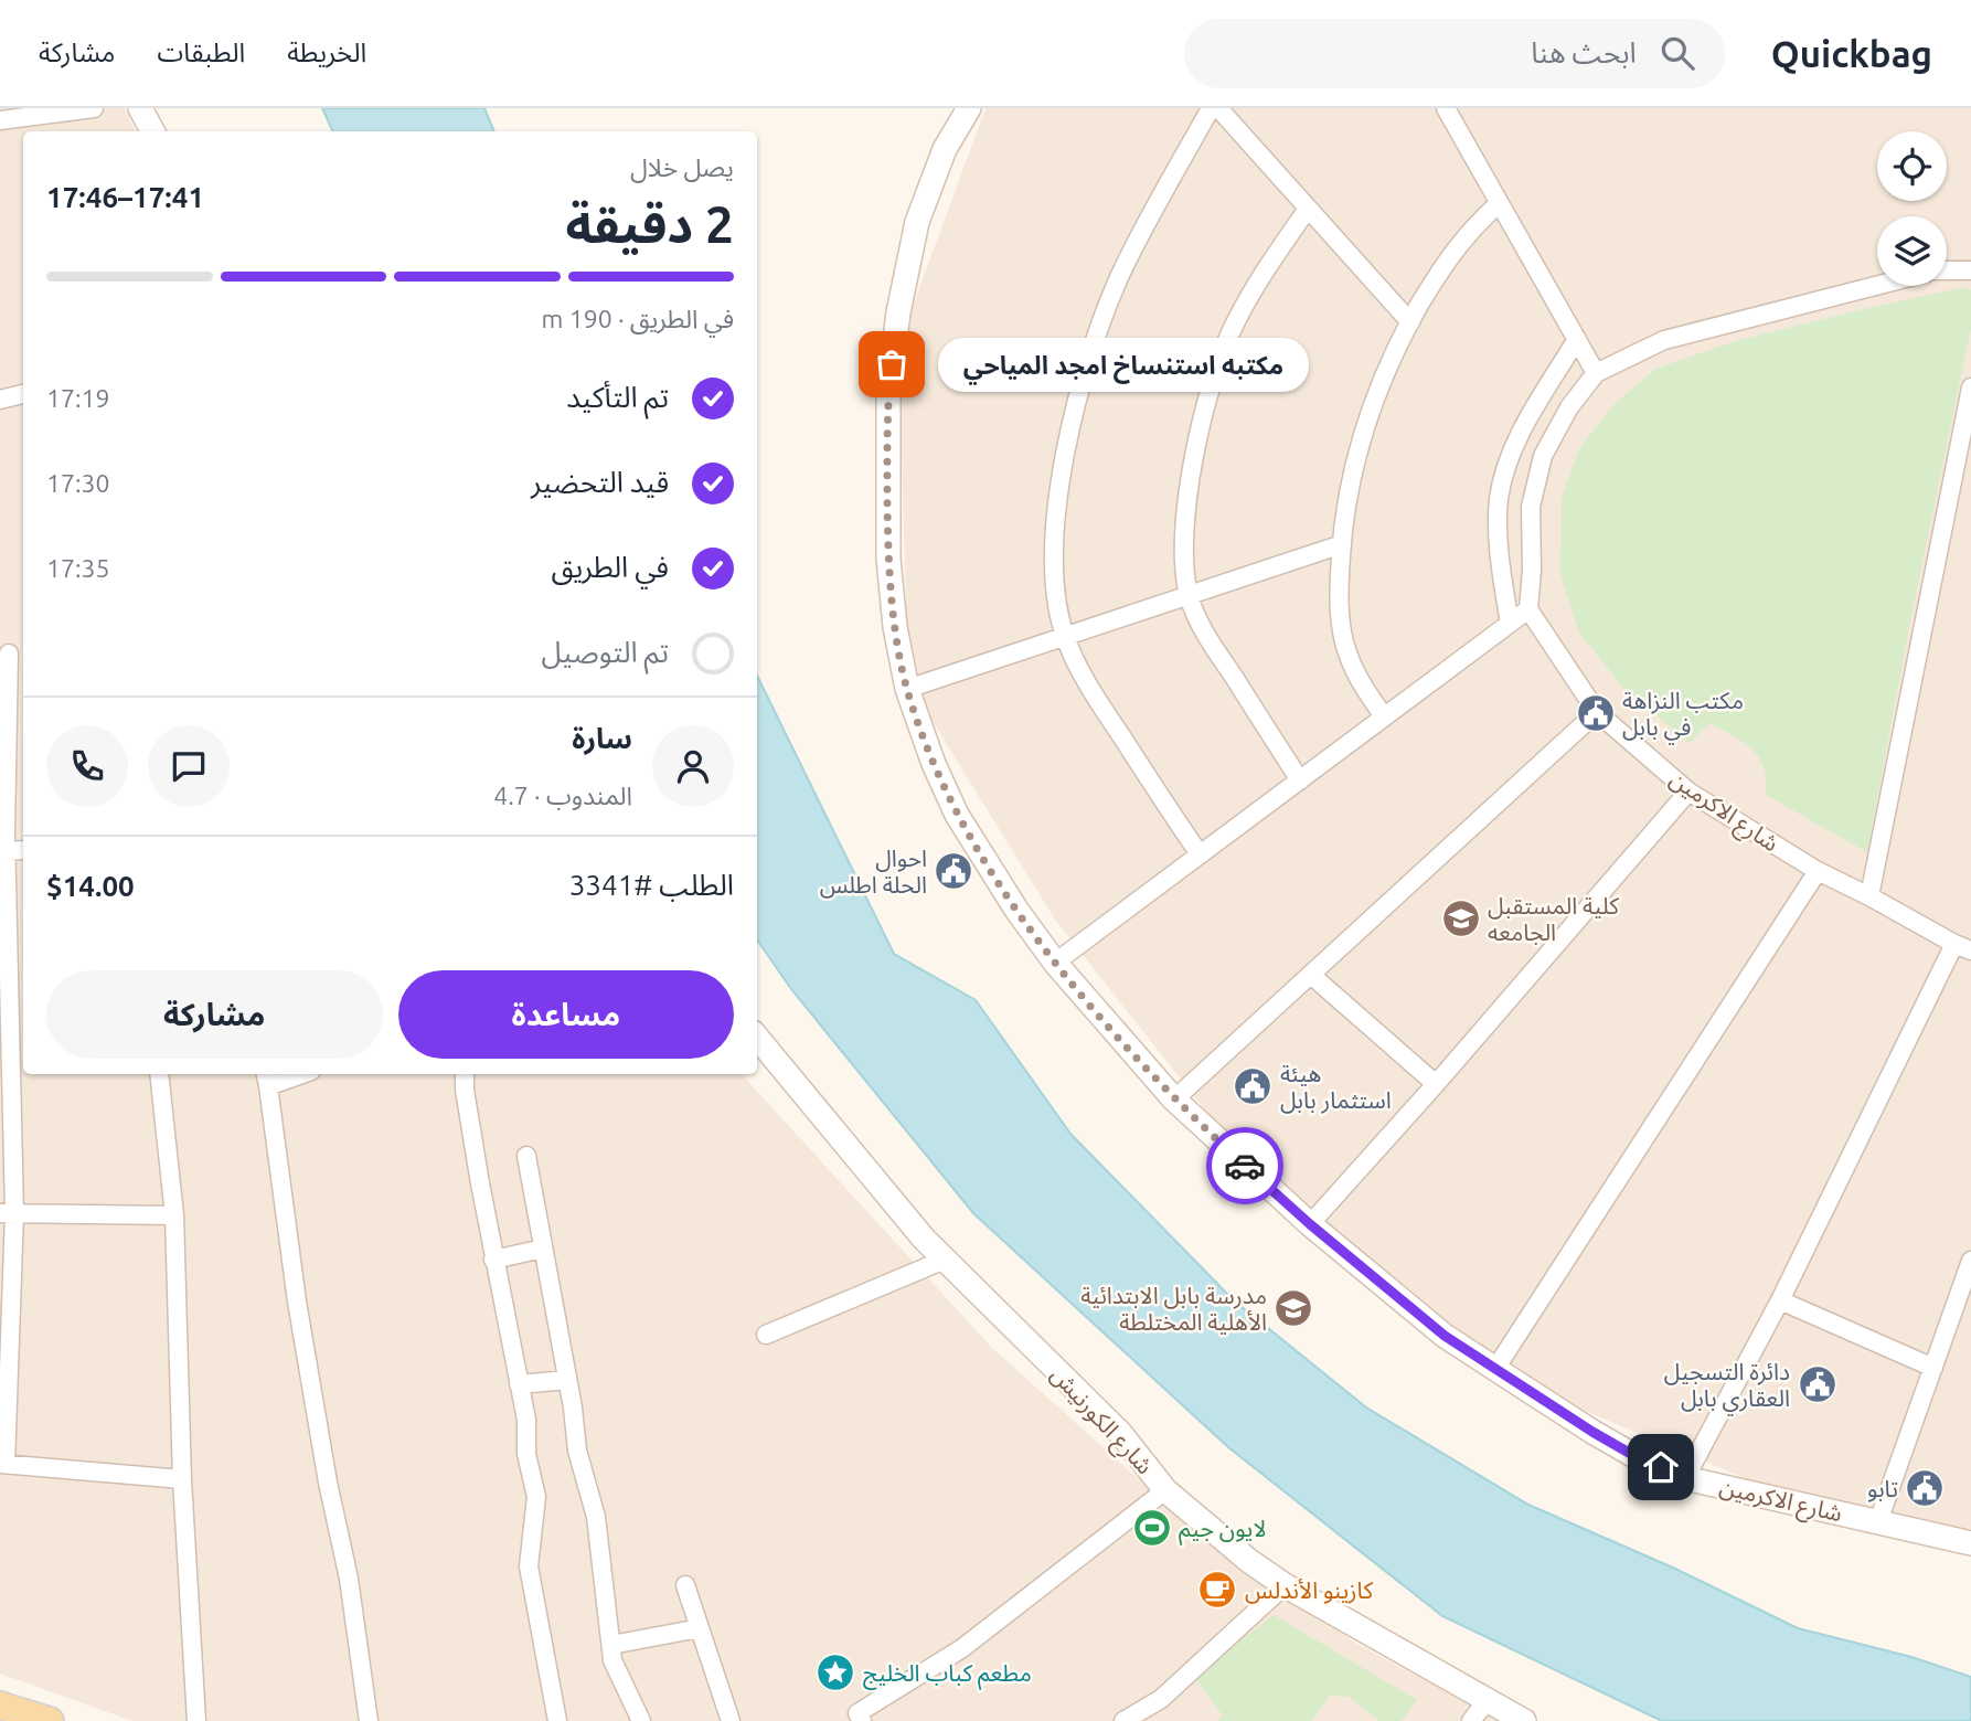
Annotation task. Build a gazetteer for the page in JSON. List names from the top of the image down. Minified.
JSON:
{"streets":{"street":["شارع الاكرمين","شارع الكورنيش"]},"places":{"other":["مكتبه استنساخ امجد المياحي"],"public building":["مكتب النزاهة في بابل","احوال الحلة اطلس","هيئة استثمار بابل","دائرة التسجيل العقاري بابل","تابو"],"school or university":["كلية المستقبل الجامعه","مدرسة بابل الابتدائية الأهلية المختلطة"],"sports":["لايون جيم"],"cafe":["كازينو الأندلس"],"place":["مطعم كباب الخليج"]},"page":{"header":"Quickbag","search":"ابحث هنا","nav":["الخريطة","الطبقات","مشاركة"],"heading":["2 دقيقة","يصل خلال","17:41–17:46"],"panel":["سارة","المندوب · 4.7","الطلب #3341","$14.00"],"bar":"في الطريق · 190 m","bubble":"مكتبه استنساخ امجد المياحي","list":[["تم التأكيد","17:19"],["قيد التحضير","17:30"],["في الطريق","17:35"],"تم التوصيل"],"buttons":["مساعدة","مشاركة"]}}
